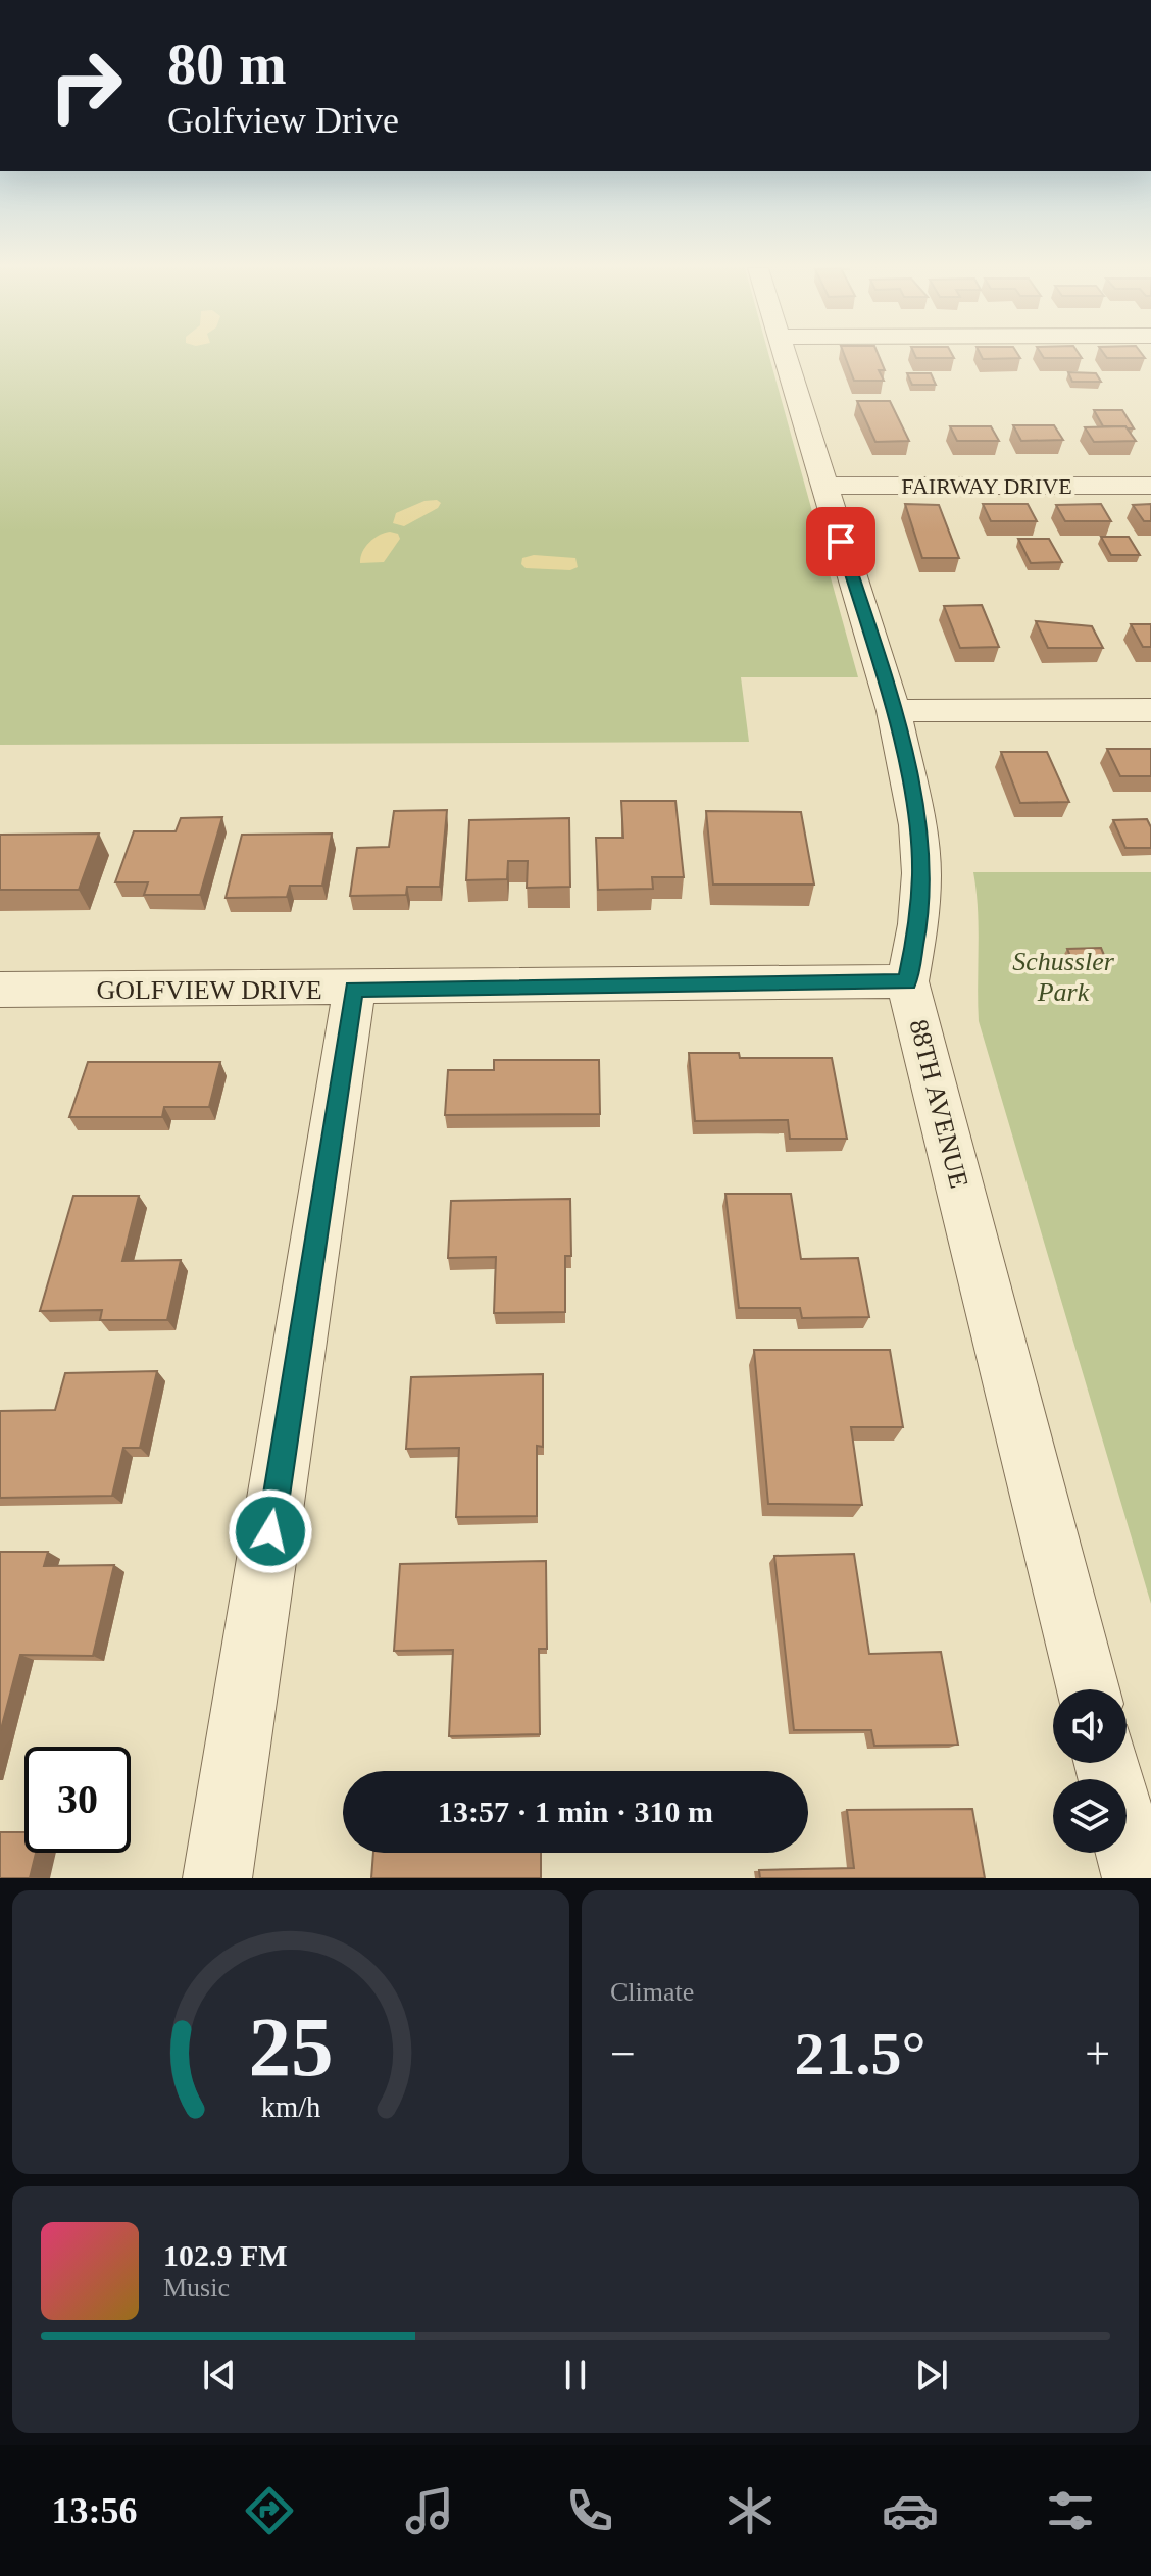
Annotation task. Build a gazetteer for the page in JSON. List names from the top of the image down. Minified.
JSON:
{"streets":{"street":["FAIRWAY DRIVE","GOLFVIEW DRIVE","88TH AVENUE"]},"crossings":[["FAIRWAY DRIVE","88TH AVENUE"],["GOLFVIEW DRIVE","88TH AVENUE"]],"parks":["Schussler Park"],"page":{"turn":["80 m","Golfview Drive"],"limit":"30","trip":"13:57 · 1 min · 310 m","tile":"Climate","heat":["−","21.5°","+"],"song":["102.9 FM","Music"],"tabs":"13:56","gauge":["25","km/h"]}}
